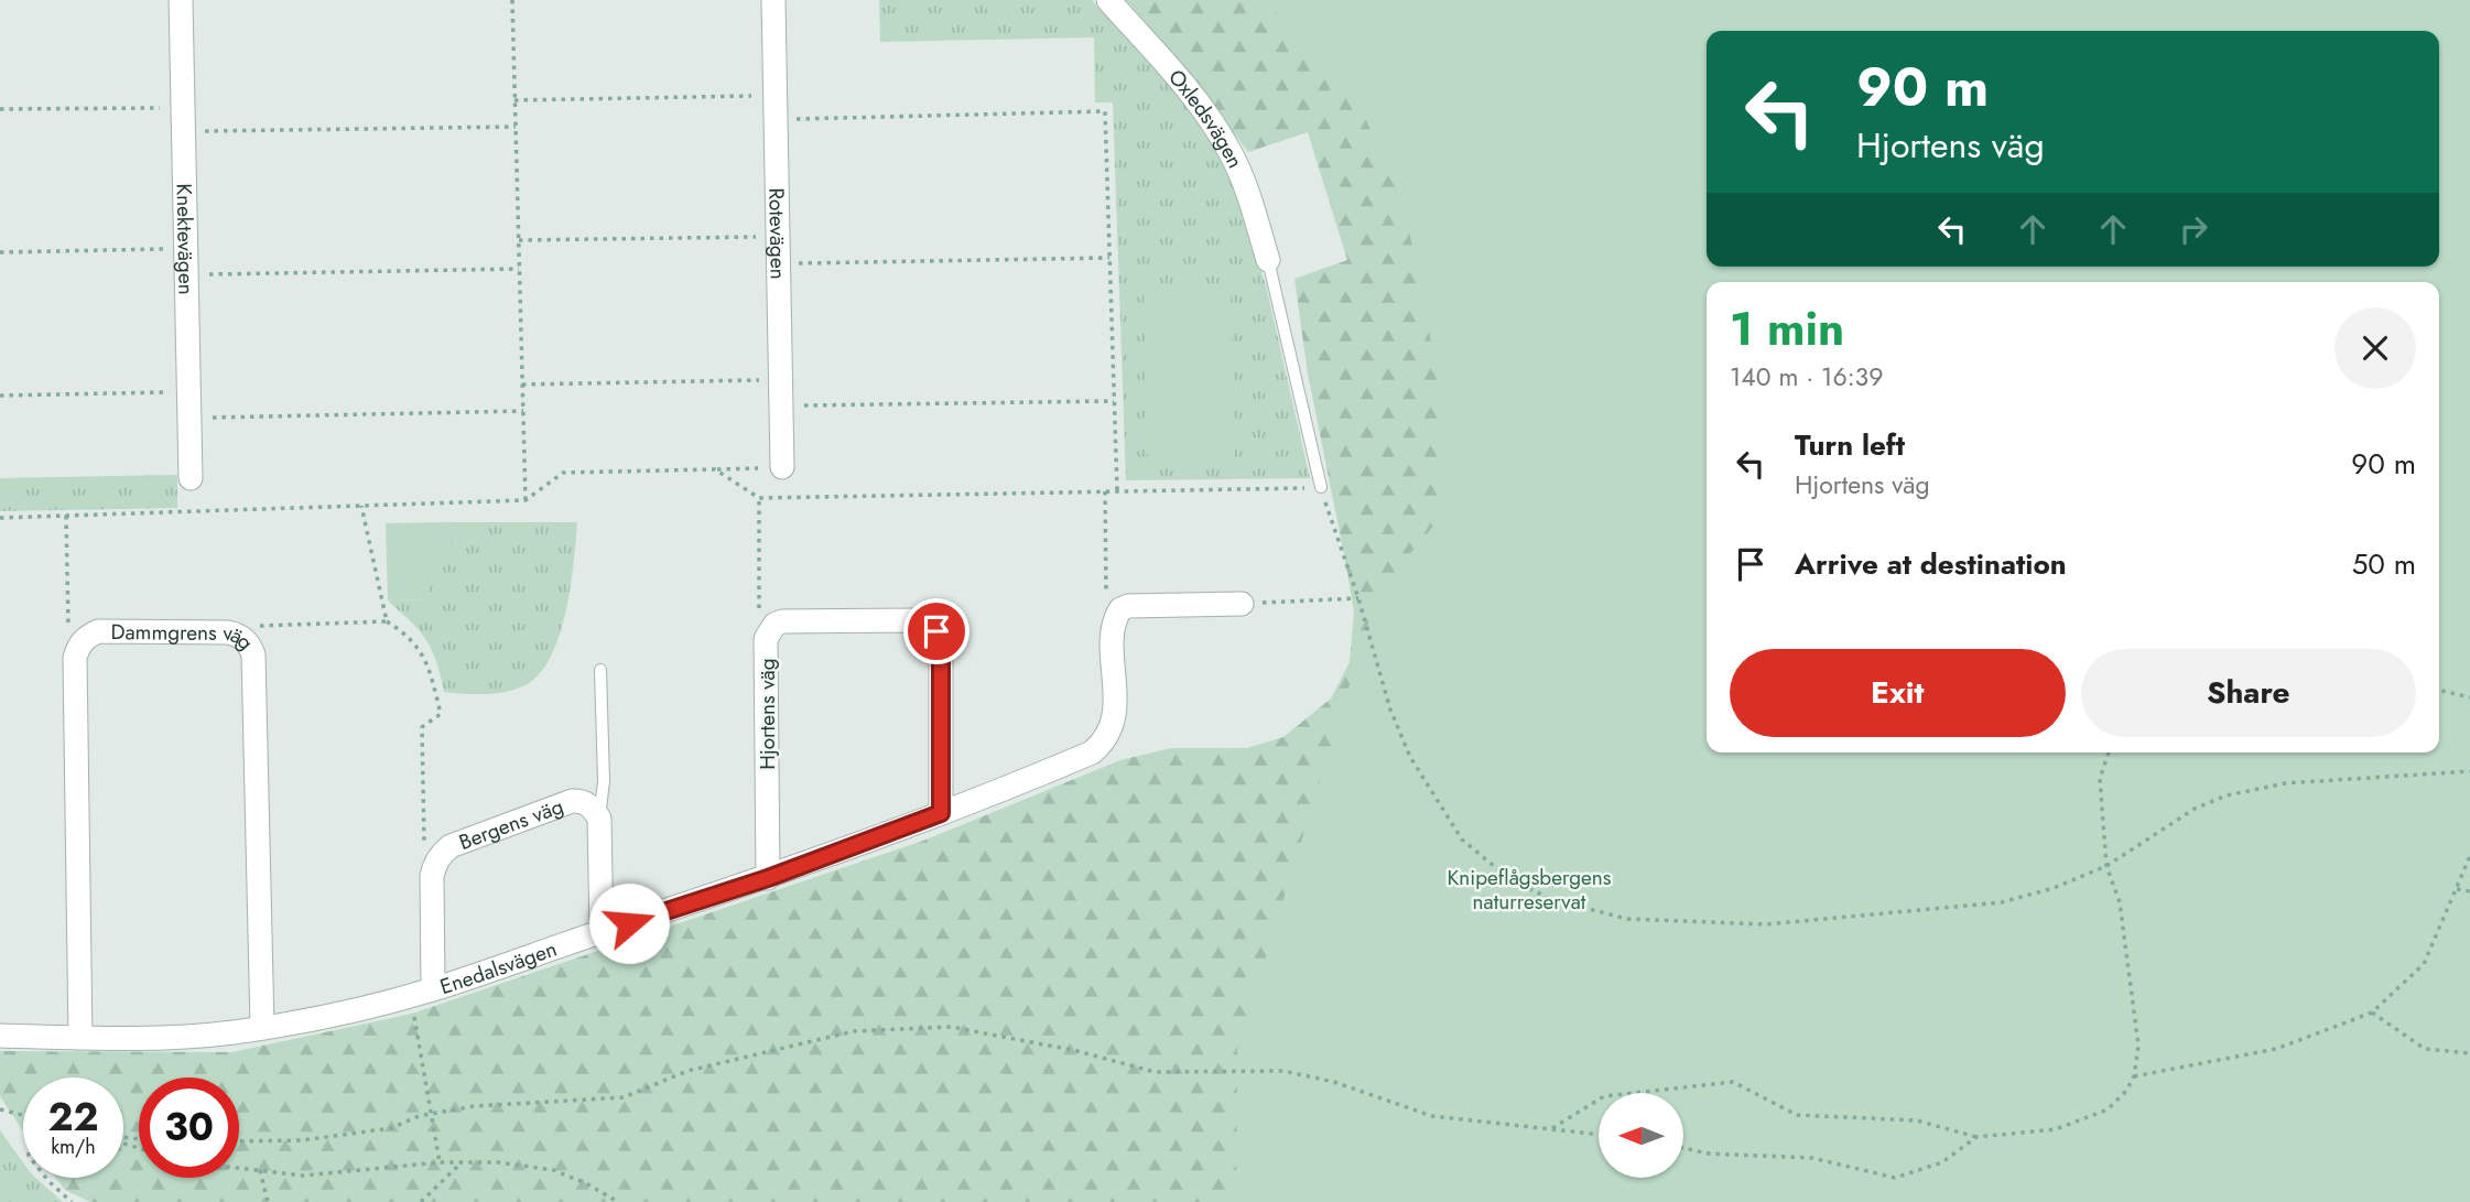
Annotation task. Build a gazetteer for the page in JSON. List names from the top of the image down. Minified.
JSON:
{"streets":{"street":["Oxledsvägen","Rotevägen","Knektevägen","Dammgrens väg","Hjortens väg","Bergens väg","Enedalsvägen"]},"crossings":[["Dammgrens väg","Enedalsvägen"],["Hjortens väg","Enedalsvägen"],["Bergens väg","Enedalsvägen"]],"parks":["Knipeflågsbergens naturreservat"],"north":"left","page":{"turn":["90 m","Hjortens väg"],"heading":["1 min","140 m · 16:39"],"list":[{"name":"Turn left","note":"Hjortens väg","value":"90 m"},{"name":"Arrive at destination","value":"50 m"}],"buttons":["Exit","Share"],"speed":"22 km/h","limit":"30"}}
